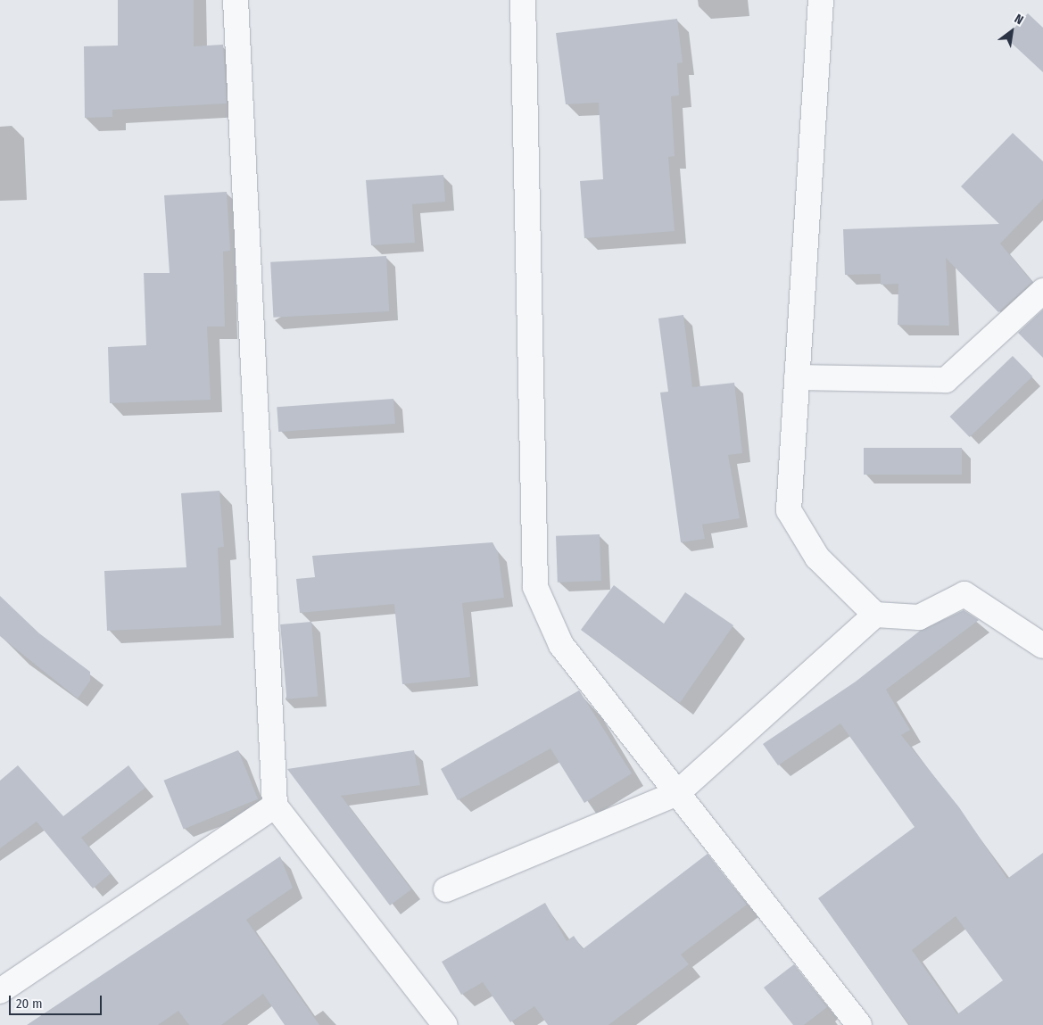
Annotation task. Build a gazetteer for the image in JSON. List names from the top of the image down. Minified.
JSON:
{"scale_bar":"20 m","north":"top right"}
